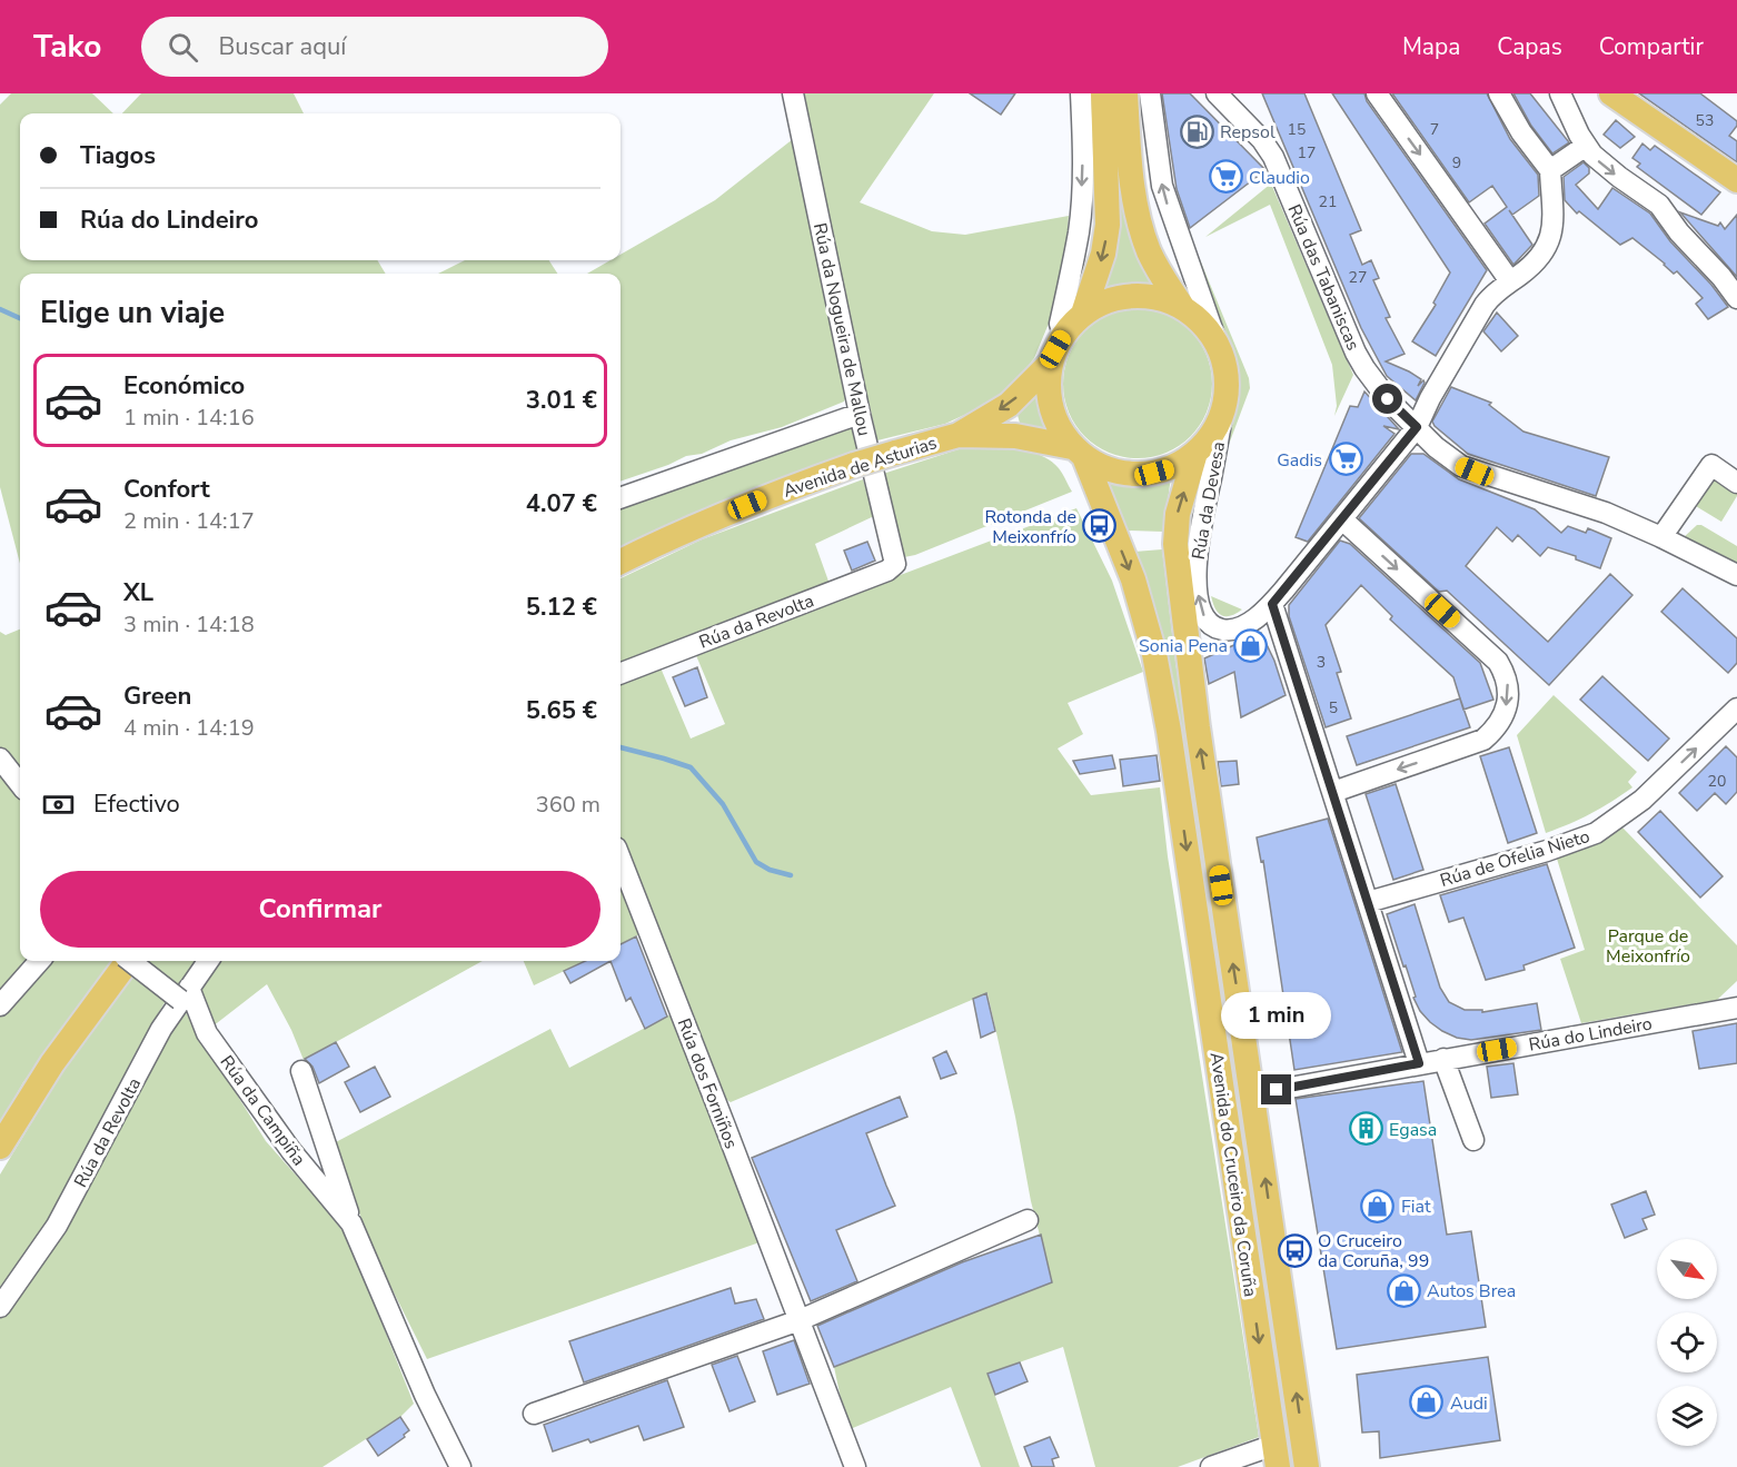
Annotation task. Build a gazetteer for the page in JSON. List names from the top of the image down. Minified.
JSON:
{"streets":{"main road":["Avenida de Asturias","Avenida do Cruceiro da Coruña"],"street":["Rúa das Tabaniscas","Rúa da Nogueira de Mallou","Rúa da Devesa","Rúa da Revolta","Rúa de Ofelia Nieto","Rúa do Lindeiro","Rúa dos Forniños","Rúa da Campiña"]},"crossings":[["Rúa das Tabaniscas","Rúa da Devesa"],["Rúa da Nogueira de Mallou","Rúa da Revolta"],["Avenida de Asturias","Rúa da Devesa"],["Avenida de Asturias","Avenida do Cruceiro da Coruña"],["Rúa da Devesa","Avenida do Cruceiro da Coruña"],["Rúa da Revolta","Rúa da Campiña"],["Rúa do Lindeiro","Avenida do Cruceiro da Coruña"]],"one_way":["Rúa de Ofelia Nieto"],"parks":["Parque de Meixonfrío"],"places":{"fuel station":["Repsol"],"supermarket":["Claudio","Gadis"],"bus stop":["Rotonda de Meixonfrío","O Cruceiro da Coruña, 99"],"shop":["Sonia Pena","Fiat","Autos Brea","Audi"],"building":["Egasa"]},"house_numbers":["53","15","7","17","9","21","27","3","5","20"],"north":"bottom right","page":{"header":"Tako","search":"Buscar aquí","nav":["Mapa","Capas","Compartir"],"banner":["Tiagos","Rúa do Lindeiro"],"heading":"Elige un viaje","list":[{"name":"Económico","note":"1 min · 14:16","value":"3.01 €"},{"name":"Confort","note":"2 min · 14:17","value":"4.07 €"},{"name":"XL","note":"3 min · 14:18","value":"5.12 €"},{"name":"Green","note":"4 min · 14:19","value":"5.65 €"}],"pay":["Efectivo","360 m"],"buttons":"Confirmar","bubble":"1 min"}}
